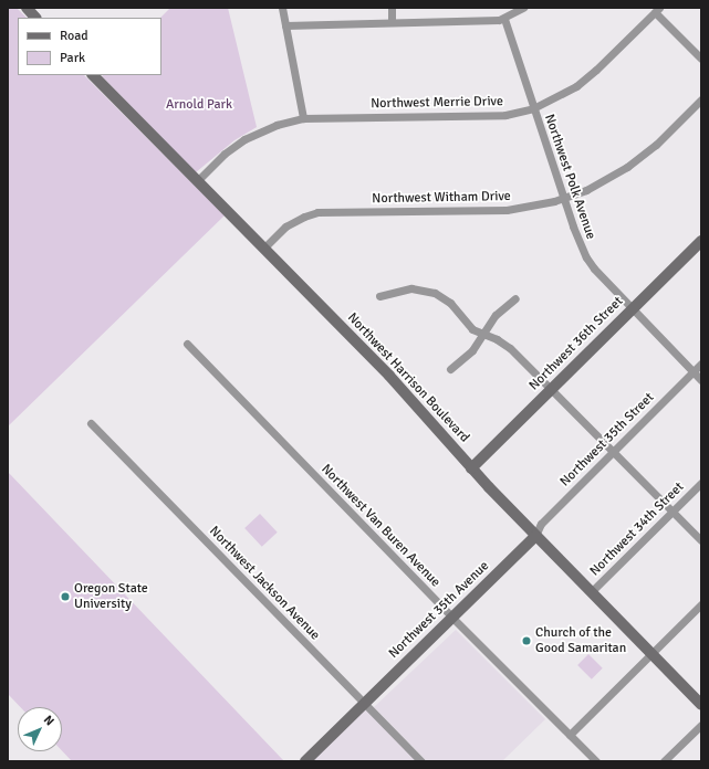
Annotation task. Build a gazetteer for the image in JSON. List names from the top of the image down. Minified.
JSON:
{"streets":{"main road":["Northwest 36th Street","Northwest Harrison Boulevard","Northwest 35th Avenue"],"street":["Northwest Merrie Drive","Northwest Polk Avenue","Northwest Witham Drive","Northwest 35th Street","Northwest Van Buren Avenue","Northwest 34th Street","Northwest Jackson Avenue"]},"crossings":[["Northwest Merrie Drive","Northwest Polk Avenue"],["Northwest Merrie Drive","Northwest Harrison Boulevard"],["Northwest Polk Avenue","Northwest Witham Drive"],["Northwest Polk Avenue","Northwest 36th Street"],["Northwest Polk Avenue","Northwest 35th Street"],["Northwest Witham Drive","Northwest Harrison Boulevard"],["Northwest 36th Street","Northwest Harrison Boulevard"],["Northwest Harrison Boulevard","Northwest 35th Street"],["Northwest Harrison Boulevard","Northwest 34th Street"],["Northwest Harrison Boulevard","Northwest 35th Avenue"],["Northwest 35th Street","Northwest 35th Avenue"],["Northwest Van Buren Avenue","Northwest 35th Avenue"],["Northwest Jackson Avenue","Northwest 35th Avenue"]],"parks":["Arnold Park"],"places":["Oregon State University","Church of the Good Samaritan"],"legend":["Road","Park"],"north":"top right"}
